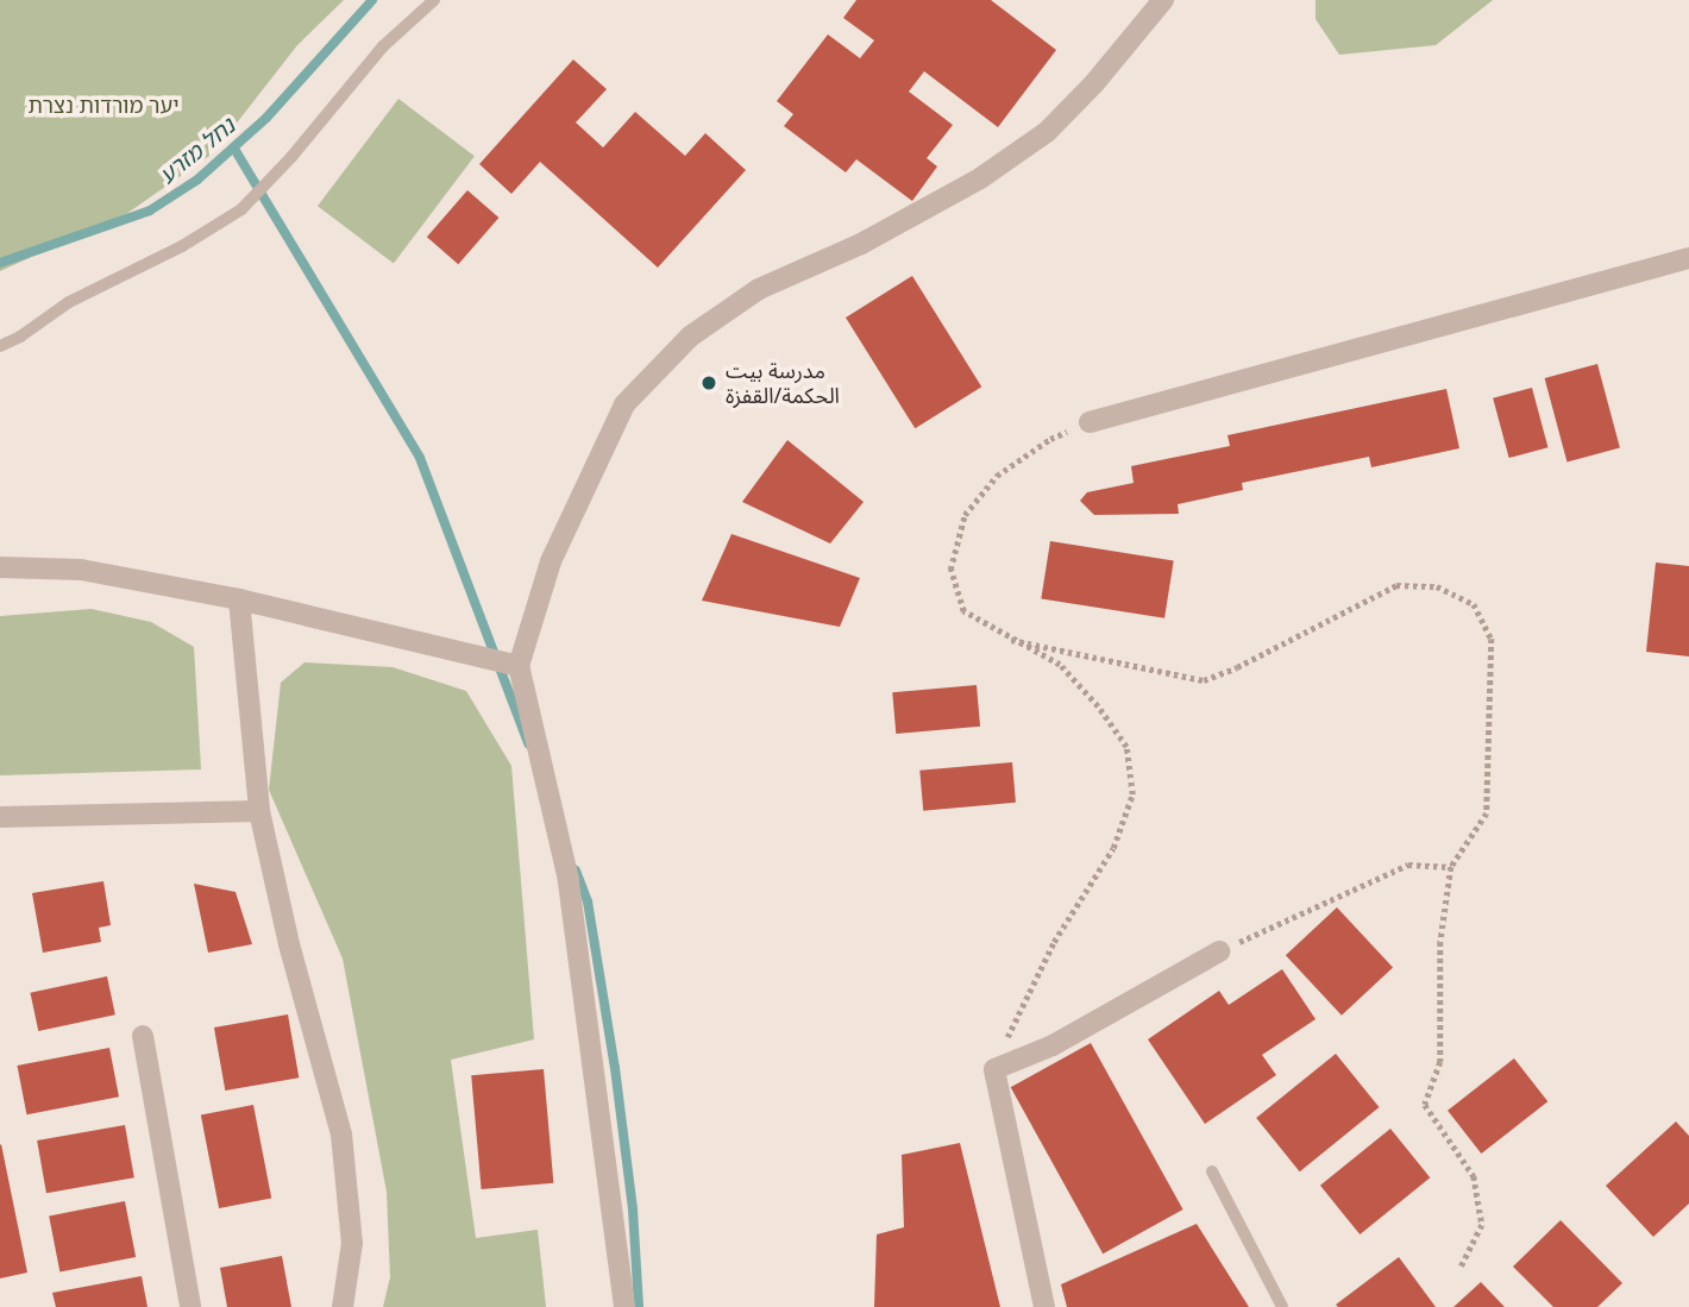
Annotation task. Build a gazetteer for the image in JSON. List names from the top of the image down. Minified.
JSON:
{"water":["נחל מזרע"],"parks":["יער מורדות נצרת"],"places":["مدرسة بيت الحكمة/القفزة"]}
